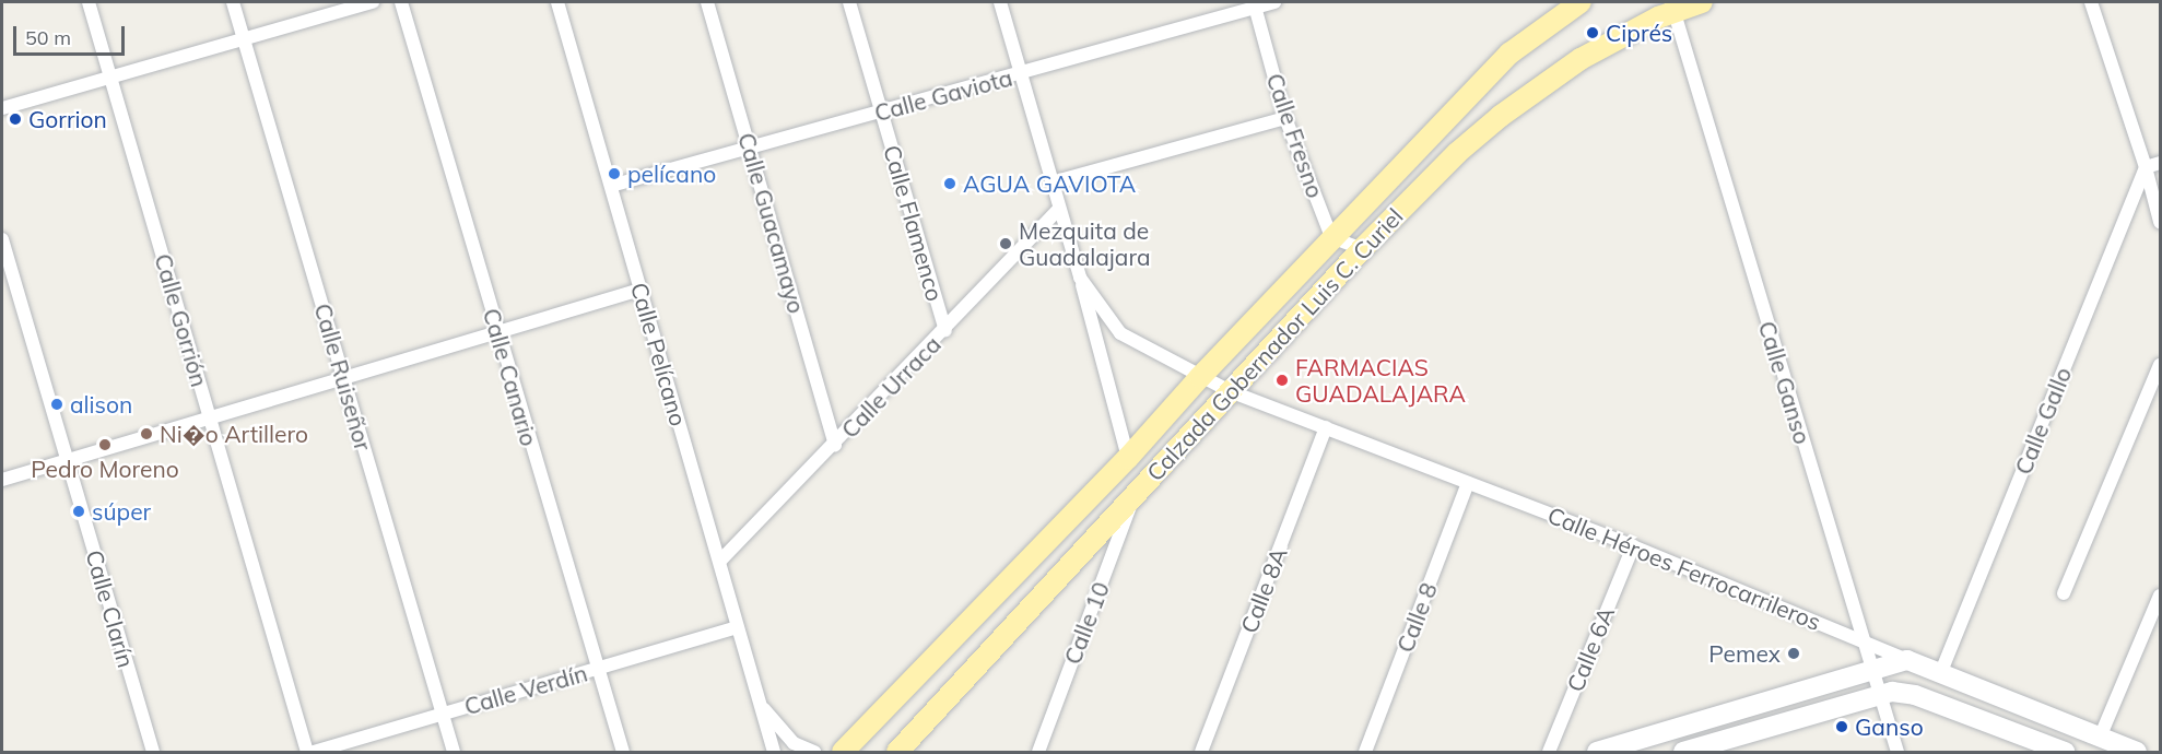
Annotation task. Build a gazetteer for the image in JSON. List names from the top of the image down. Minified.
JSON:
{"streets":{"main road":["Calzada Gobernador Luis C. Curiel","Calle Héroes Ferrocarrileros"],"street":["Calle Gaviota","Calle Fresno","Calle Guacamayo","Calle Flamenco","Calle Gorrión","Calle Pelícano","Calle Ruiseñor","Calle Canario","Calle Ganso","Calle Urraca","Calle Gallo","Calle 8A","Calle Clarín","Calle 8","Calle 10","Calle 6A","Calle Verdín"]},"crossings":[["Calle Gaviota","Calle Fresno"],["Calle Gaviota","Calle Guacamayo"],["Calle Gaviota","Calle Flamenco"],["Calle Gaviota","Calle Pelícano"],["Calle Fresno","Calzada Gobernador Luis C. Curiel"],["Calle Guacamayo","Calle Urraca"],["Calle Flamenco","Calle Urraca"],["Calzada Gobernador Luis C. Curiel","Calle Ganso"],["Calzada Gobernador Luis C. Curiel","Calle Héroes Ferrocarrileros"],["Calzada Gobernador Luis C. Curiel","Calle 10"],["Calle Pelícano","Calle Urraca"],["Calle Pelícano","Calle Verdín"],["Calle Ruiseñor","Calle Verdín"],["Calle Canario","Calle Verdín"],["Calle Ganso","Calle Héroes Ferrocarrileros"],["Calle Gallo","Calle Héroes Ferrocarrileros"],["Calle Héroes Ferrocarrileros","Calle 8A"],["Calle Héroes Ferrocarrileros","Calle 8"],["Calle Héroes Ferrocarrileros","Calle 6A"]],"places":["Ciprés","Gorrion","pelícano","AGUA GAVIOTA","Mezquita de Guadalajara","FARMACIAS GUADALAJARA","alison","Ni�o Artillero","Pedro Moreno","súper","Pemex","Ganso"],"scale_bar":"50 m"}
